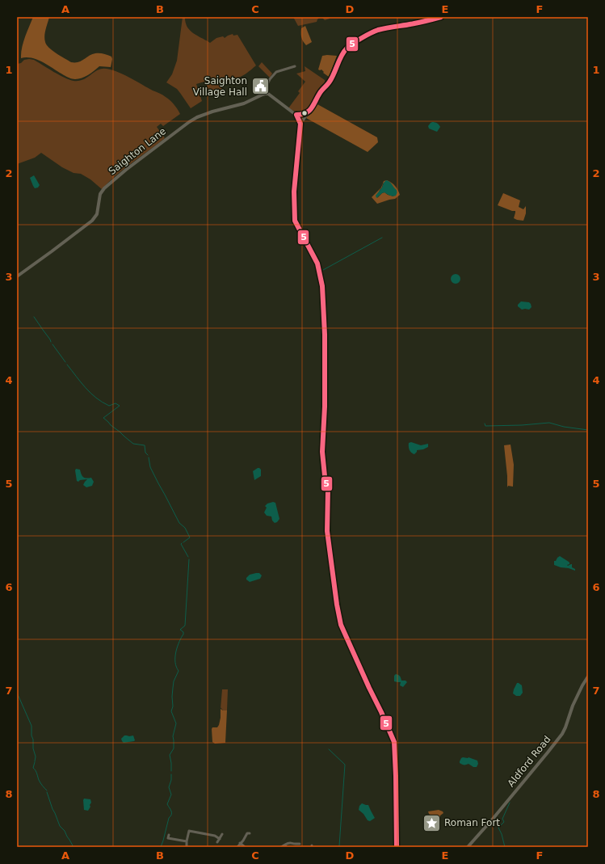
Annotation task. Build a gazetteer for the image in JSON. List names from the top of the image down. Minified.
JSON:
{"streets":{"street":["Saighton Lane","Aldford Road"]},"places":{"public building":["Saighton Village Hall"],"place":["Roman Fort"]},"lines":["transit line 5"],"grid":{"columns":["A","B","C","D","E","F"],"rows":["1","2","3","4","5","6","7","8"]}}
